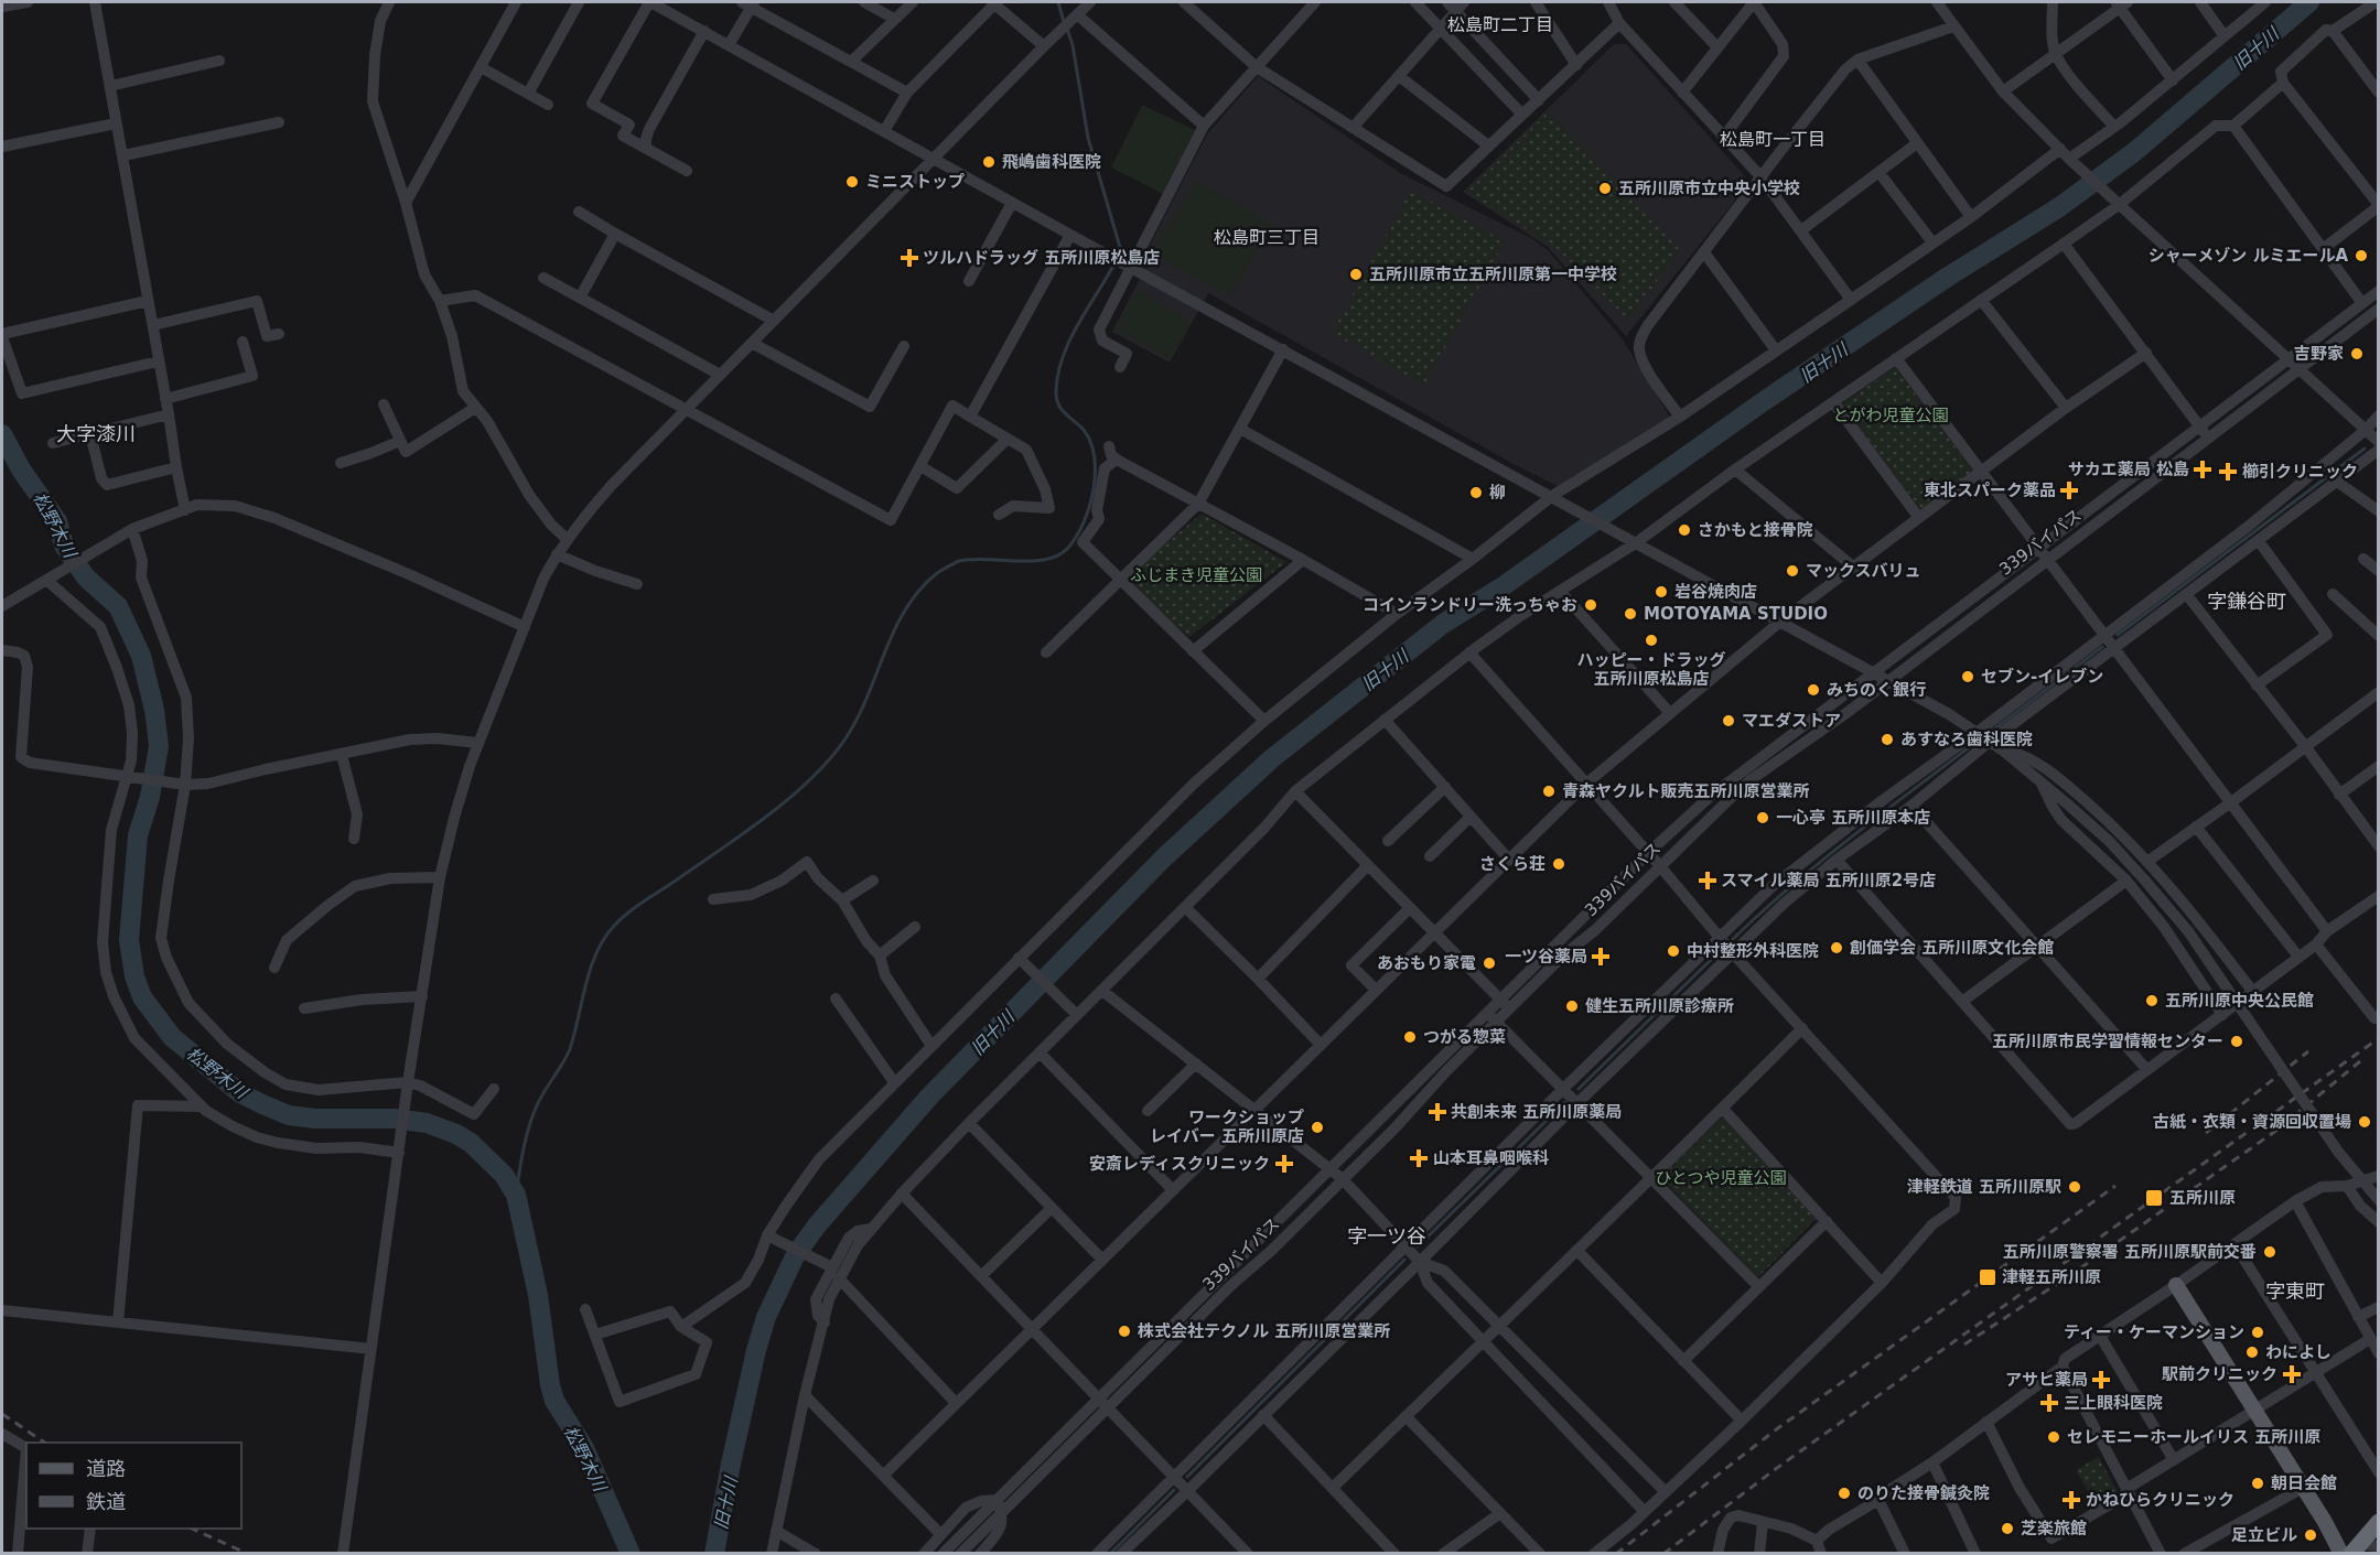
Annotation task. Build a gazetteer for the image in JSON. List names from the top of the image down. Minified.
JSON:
{"streets":{"street":["339バイパス"]},"districts":["松島町二丁目","松島町一丁目","松島町三丁目","大字漆川","字鎌谷町","字一ツ谷","字東町"],"water":["旧十川","松野木川"],"parks":["とがわ児童公園","ふじまき児童公園","ひとつや児童公園"],"places":{"other":["飛嶋歯科医院","ミニストップ","五所川原市立中央小学校","シャーメゾン ルミエールA","五所川原市立五所川原第一中学校","吉野家","柳","さかもと接骨院","マックスバリュ","岩谷焼肉店","コインランドリー洗っちゃお","MOTOYAMA STUDIO","ハッピー・ドラッグ 五所川原松島店","セブン-イレブン","みちのく銀行","マエダストア","あすなろ歯科医院","青森ヤクルト販売五所川原営業所","一心亭 五所川原本店","さくら荘","創価学会 五所川原文化会館","中村整形外科医院","あおもり家電","五所川原中央公民館","健生五所川原診療所","つがる惣菜","五所川原市民学習情報センター","古紙・衣類・資源回収置場","ワークショップ レイバー 五所川原店","津軽鉄道 五所川原駅","五所川原警察署 五所川原駅前交番","株式会社テクノル 五所川原営業所","ティー・ケーマンション","わによし","セレモニーホールイリス 五所川原","朝日会館","のりた接骨鍼灸院","芝楽旅館","足立ビル"],"health":["ツルハドラッグ 五所川原松島店","サカエ薬局 松島","櫛引クリニック","東北スパーク薬品","スマイル薬局 五所川原2号店","一ツ谷薬局","共創未来 五所川原薬局","山本耳鼻咽喉科","安斎レディスクリニック","駅前クリニック","アサヒ薬局","三上眼科医院","かねひらクリニック"],"transit":["五所川原","津軽五所川原"]},"legend":["道路","鉄道"]}
